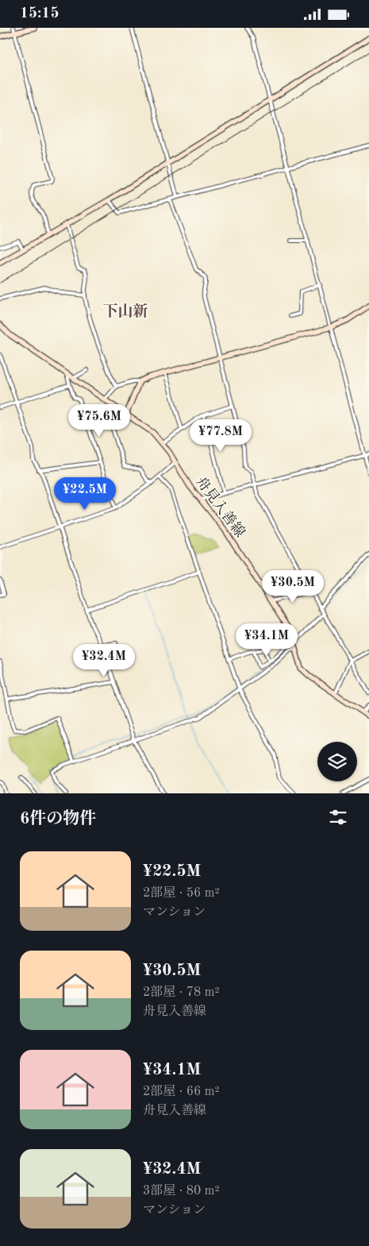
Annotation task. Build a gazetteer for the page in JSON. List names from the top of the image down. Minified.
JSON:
{"streets":{"street":["舟見入善線"]},"districts":["下山新"],"page":{"status":"15:15","price":["¥75.6M","¥77.8M","¥22.5M","¥30.5M","¥34.1M","¥32.4M"],"heading":"6件の物件","list":[{"name":"¥22.5M","note":"2部屋 · 56 m² · マンション"},{"name":"¥30.5M","note":"2部屋 · 78 m² · 舟見入善線"},{"name":"¥34.1M","note":"2部屋 · 66 m² · 舟見入善線"},{"name":"¥32.4M","note":"3部屋 · 80 m² · マンション"}]}}
